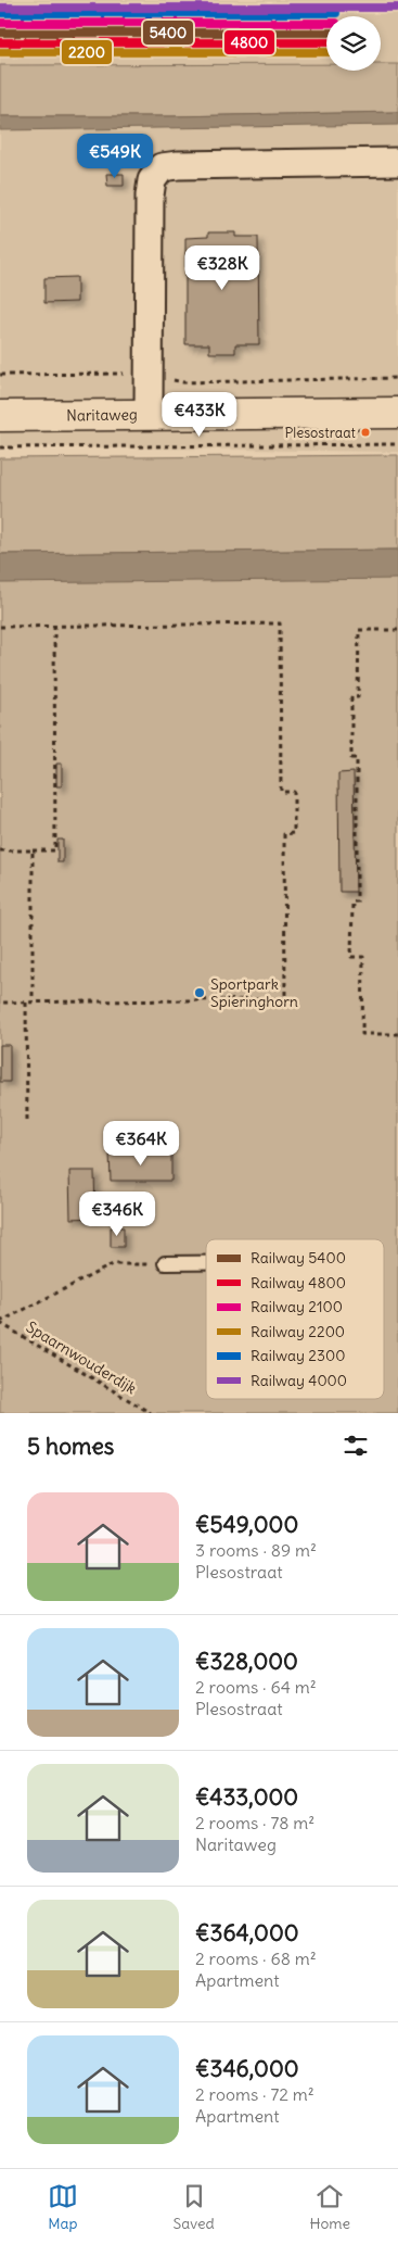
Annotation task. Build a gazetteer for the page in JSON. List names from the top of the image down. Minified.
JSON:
{"streets":{"street":["Naritaweg"],"path":["Spaarnwouderdijk"]},"places":["Plesostraat","Sportpark Spieringhorn"],"lines":["rail line 4000","rail line 2300","rail line 2100","rail line 5400","rail line 4800","rail line 2200"],"legend":["Railway 5400","Railway 4800","Railway 2100","Railway 2200","Railway 2300","Railway 4000"],"page":{"price":["€549K","€328K","€433K","€364K","€346K"],"heading":"5 homes","list":[{"name":"€549,000","note":"3 rooms · 89 m² · Plesostraat"},{"name":"€328,000","note":"2 rooms · 64 m² · Plesostraat"},{"name":"€433,000","note":"2 rooms · 78 m² · Naritaweg"},{"name":"€364,000","note":"2 rooms · 68 m² · Apartment"},{"name":"€346,000","note":"2 rooms · 72 m² · Apartment"}],"tabs":["Map","Saved","Home"]}}
